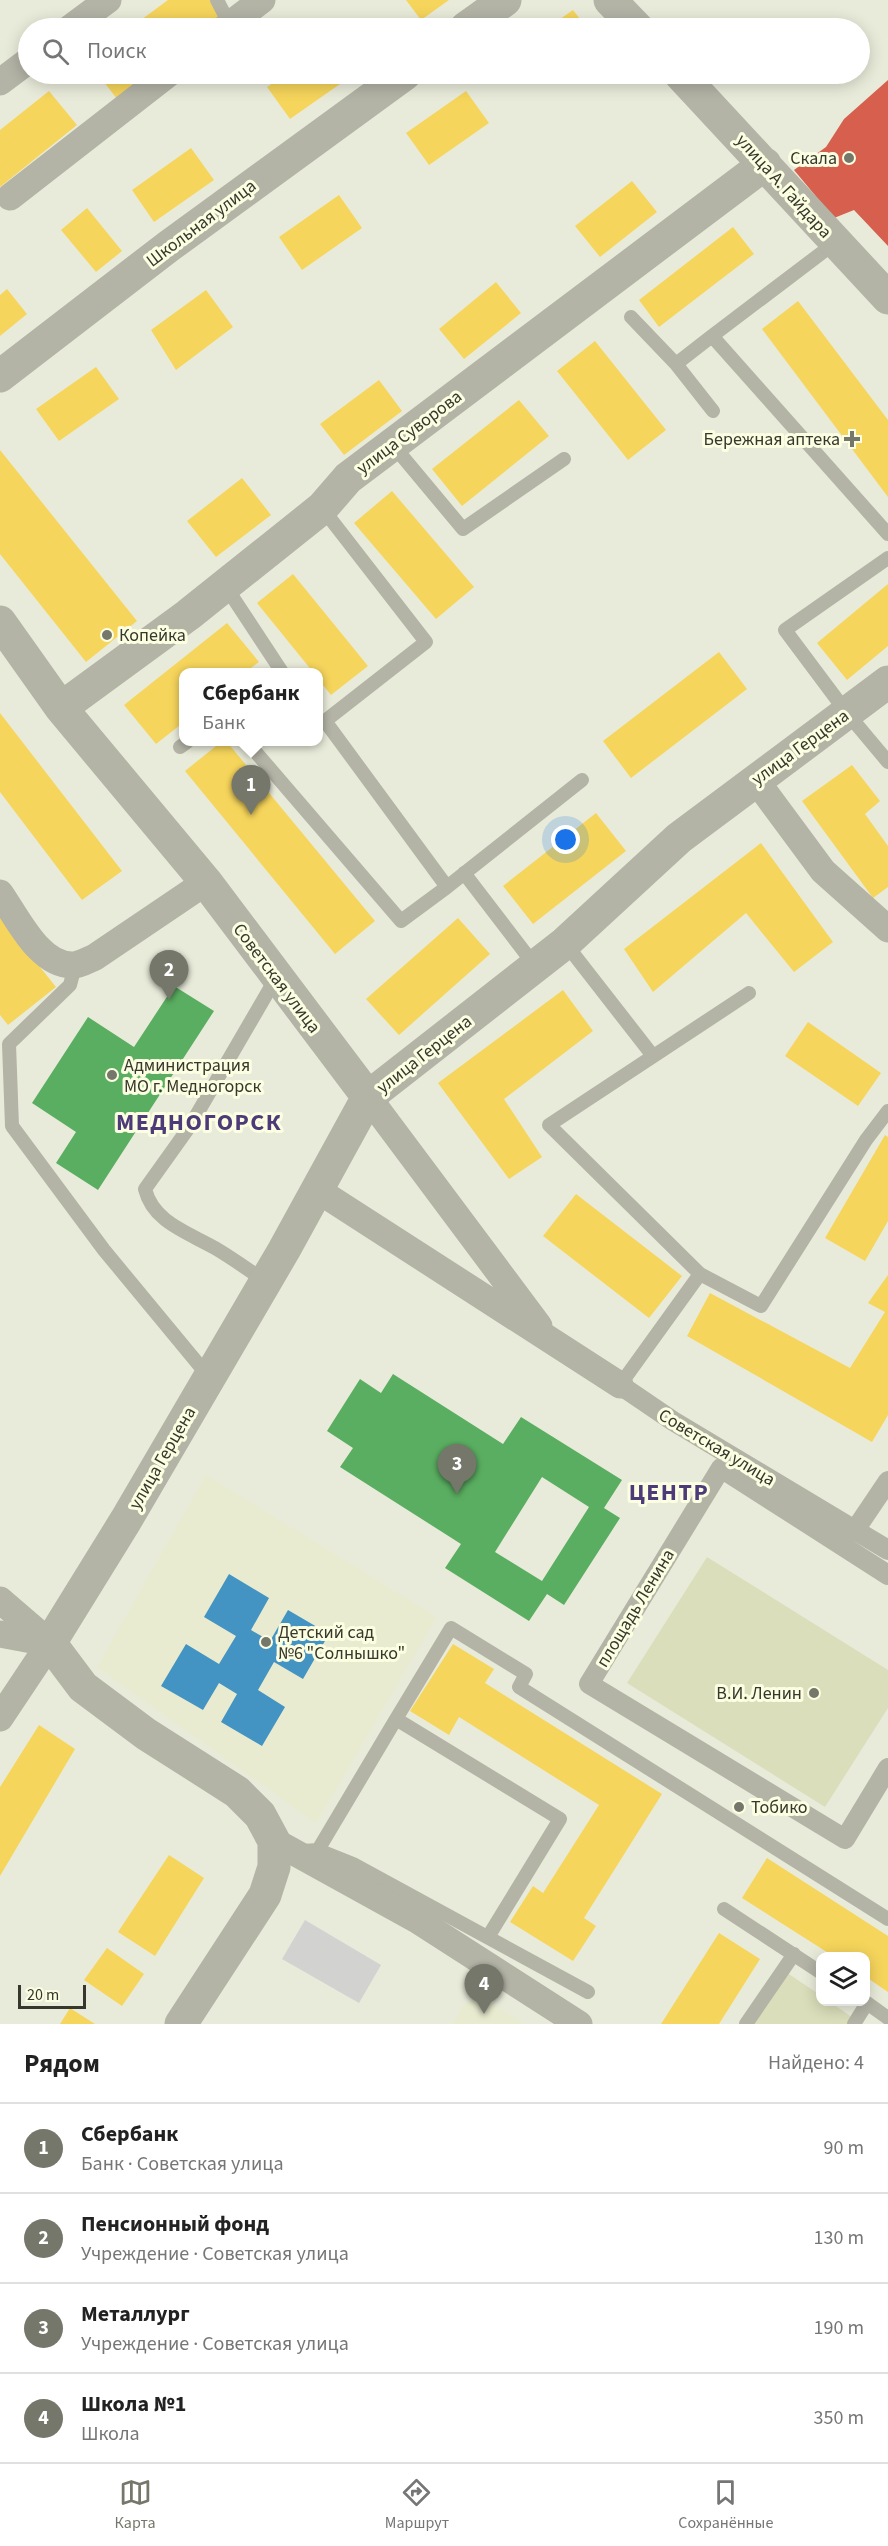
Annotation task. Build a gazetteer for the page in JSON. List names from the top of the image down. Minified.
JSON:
{"streets":{"street":["улица А. Гайдара","Школьная улица","улица Суворова","улица Герцена","Советская улица","площадь Ленина"]},"crossings":[["улица А. Гайдара","улица Суворова"],["улица Суворова","Советская улица"],["улица Герцена","Советская улица"]],"districts":["МЕДНОГОРСК","ЦЕНТР"],"places":{"other":["Скала","Копейка","Администрация МО г. Медногорск","Детский сад №6 \"Солнышко\"","В.И. Ленин","Тобико"],"health":["Бережная аптека"]},"scale_bar":"20 m","page":{"search":"Поиск","popup":["Сбербанк","Банк"],"pins":["1","2","3","4"],"scale":"20 m","heading":["Рядом","Найдено: 4"],"list":[{"mark":"1","name":"Сбербанк","note":"Банк · Советская улица","value":"90 m"},{"mark":"2","name":"Пенсионный фонд","note":"Учреждение · Советская улица","value":"130 m"},{"mark":"3","name":"Металлург","note":"Учреждение · Советская улица","value":"190 m"},{"mark":"4","name":"Школа №1","note":"Школа","value":"350 m"}],"nav":["Карта","Маршрут","Сохранённые"]}}
